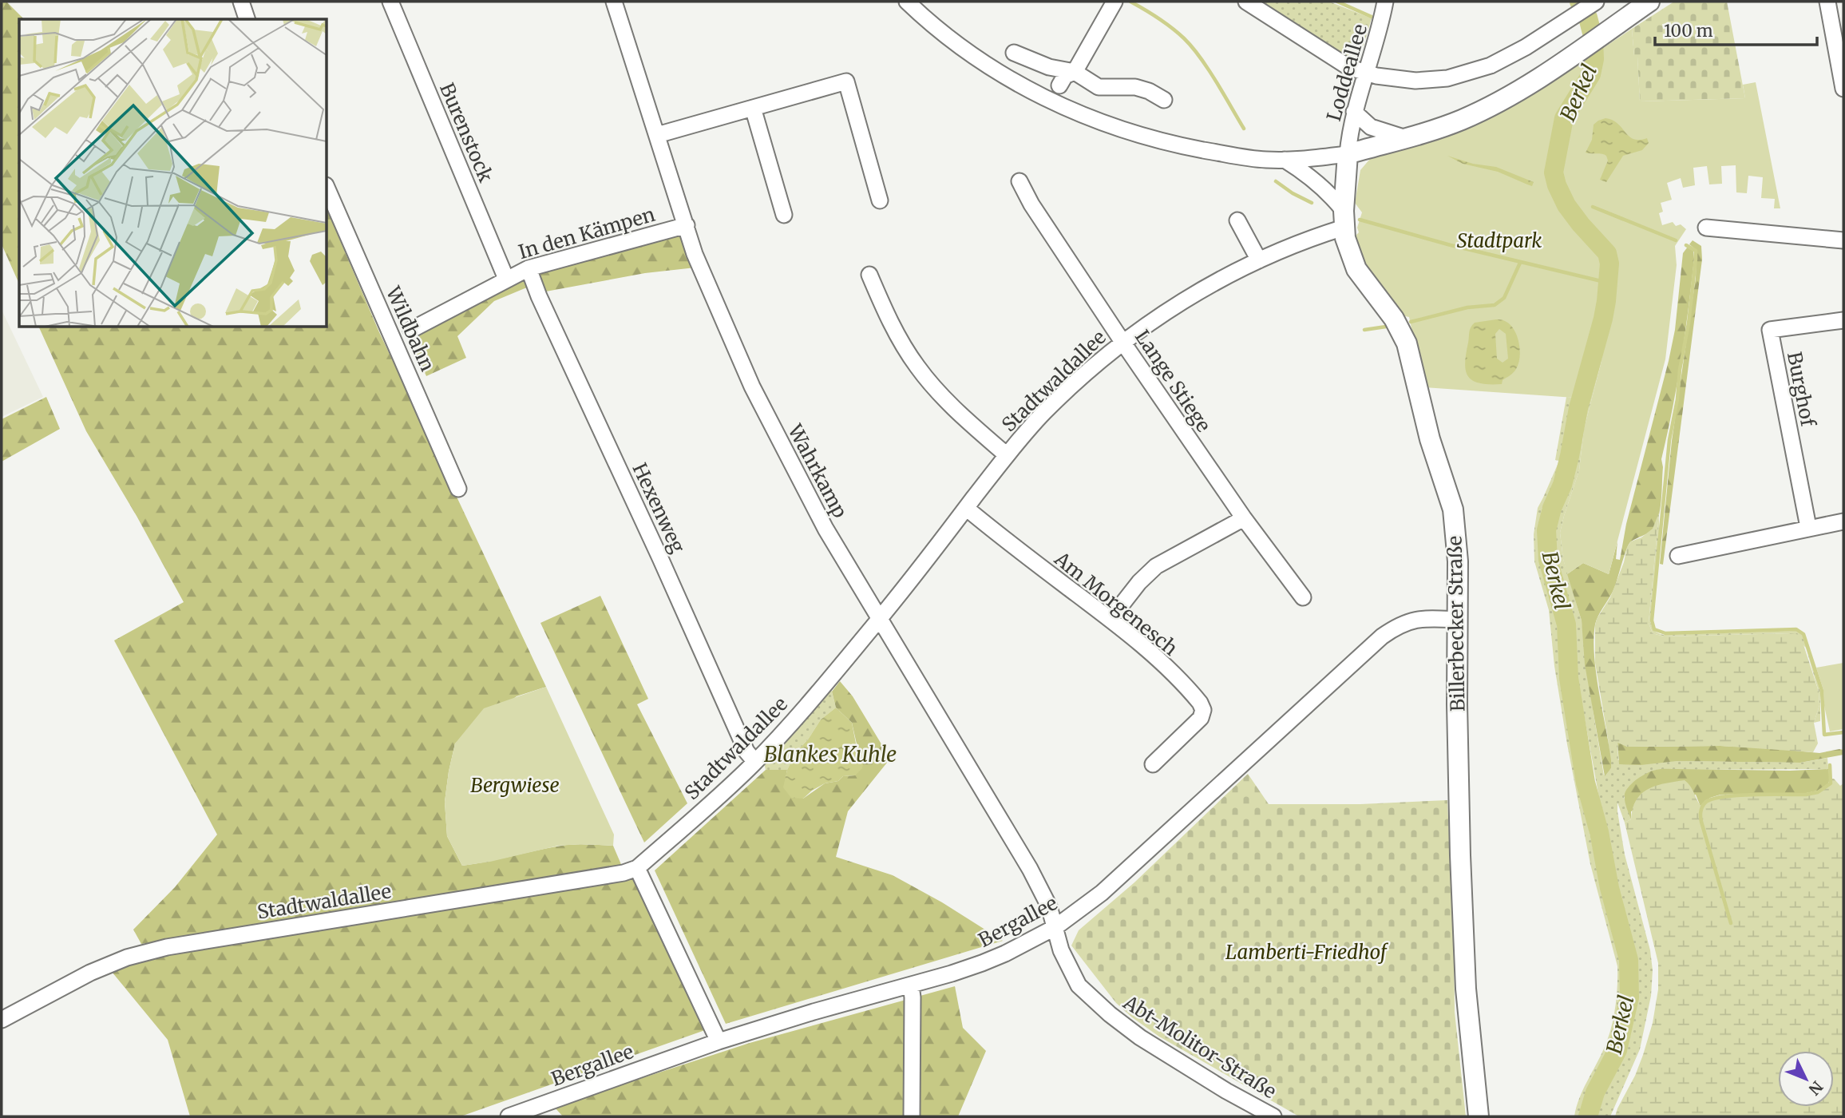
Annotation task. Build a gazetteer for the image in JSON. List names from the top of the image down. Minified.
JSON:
{"streets":{"main road":["Billerbecker Straße"],"street":["Loddeallee","Burenstock","In den Kämpen","Wildbahn","Stadtwaldallee","Lange Stiege","Burghof","Wahrkamp","Hexenweg","Am Morgenesch","Bergallee","Abt-Molitor-Straße"]},"crossings":[["Loddeallee","Billerbecker Straße"],["Burenstock","In den Kämpen"],["In den Kämpen","Wahrkamp"],["In den Kämpen","Hexenweg"],["Stadtwaldallee","Lange Stiege"],["Stadtwaldallee","Wahrkamp"],["Stadtwaldallee","Hexenweg"],["Stadtwaldallee","Am Morgenesch"],["Stadtwaldallee","Billerbecker Straße"],["Wahrkamp","Bergallee"],["Wahrkamp","Abt-Molitor-Straße"],["Billerbecker Straße","Bergallee"],["Bergallee","Abt-Molitor-Straße"]],"water":["Berkel","Blankes Kuhle"],"parks":["Stadtpark","Bergwiese","Lamberti-Friedhof"],"scale_bar":"100 m","north":"bottom right"}
